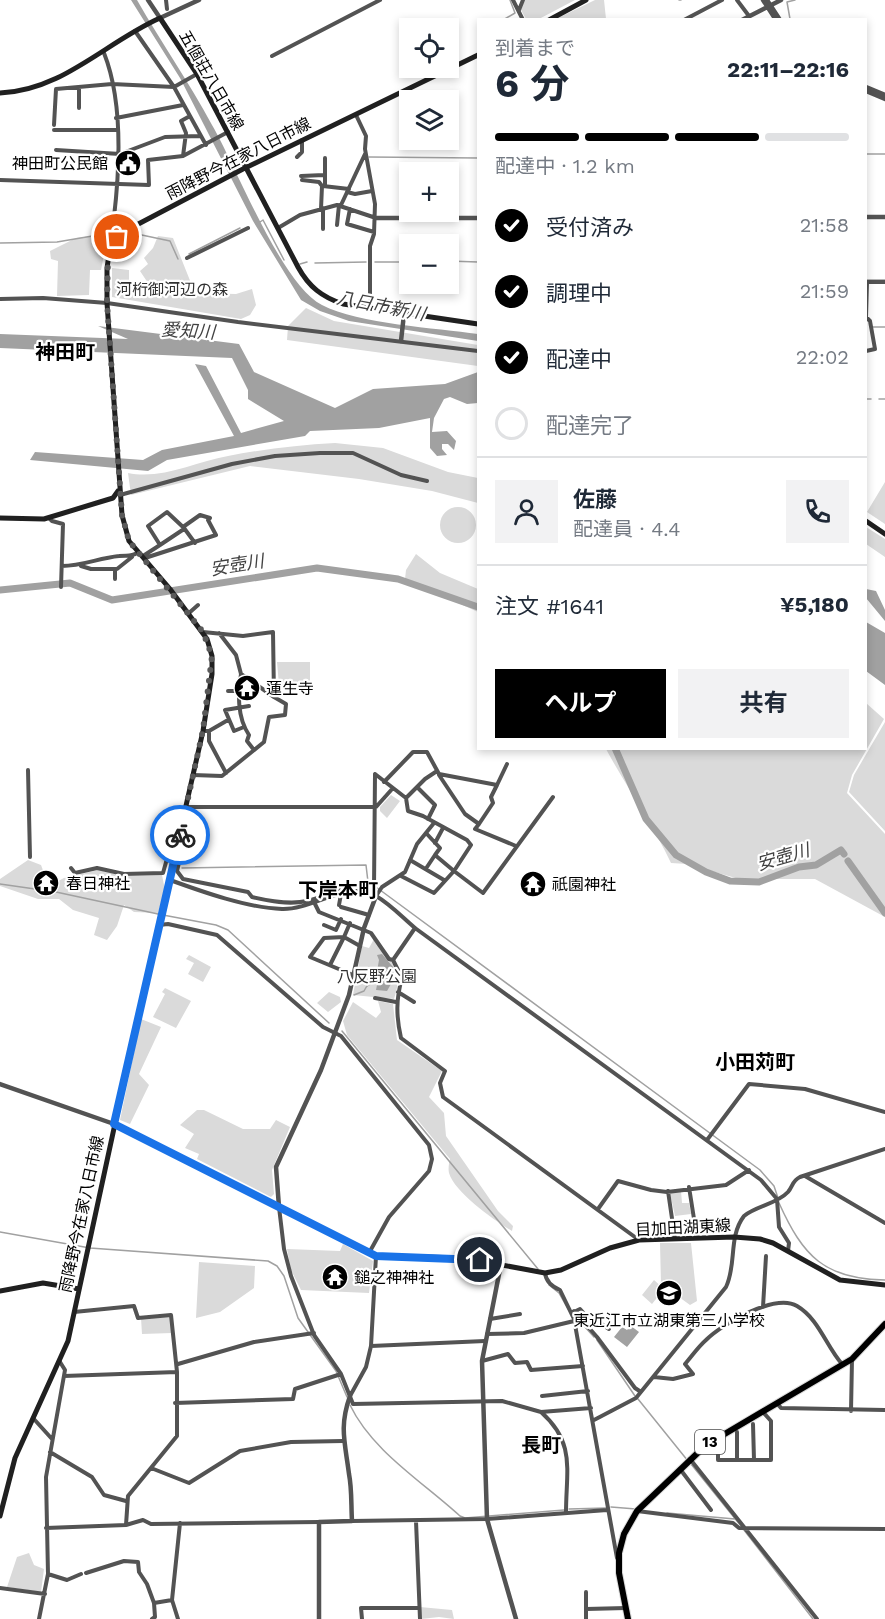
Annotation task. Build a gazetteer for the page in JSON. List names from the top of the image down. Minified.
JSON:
{"streets":{"main road":["五個荘八日市線","雨降野今在家八日市線","目加田湖東線","13"]},"crossings":[["五個荘八日市線","雨降野今在家八日市線"],["雨降野今在家八日市線","目加田湖東線"]],"districts":["神田町","下岸本町","小田苅町","長町"],"water":["八日市新川","愛知川","安壺川"],"parks":["河桁御河辺の森","八反野公園"],"places":{"public building":["神田町公民館"],"temple":["蓮生寺","春日神社","祇園神社","鎚之神神社"],"school or university":["東近江市立湖東第三小学校"]},"page":{"map_buttons":["+","−"],"heading":["6 分","到着まで","22:11–22:16"],"panel":["佐藤","配達員 · 4.4","注文 #1641","¥5,180"],"bar":"配達中 · 1.2 km","list":[["受付済み","21:58"],["調理中","21:59"],["配達中","22:02"],"配達完了"],"buttons":["ヘルプ","共有"]}}
